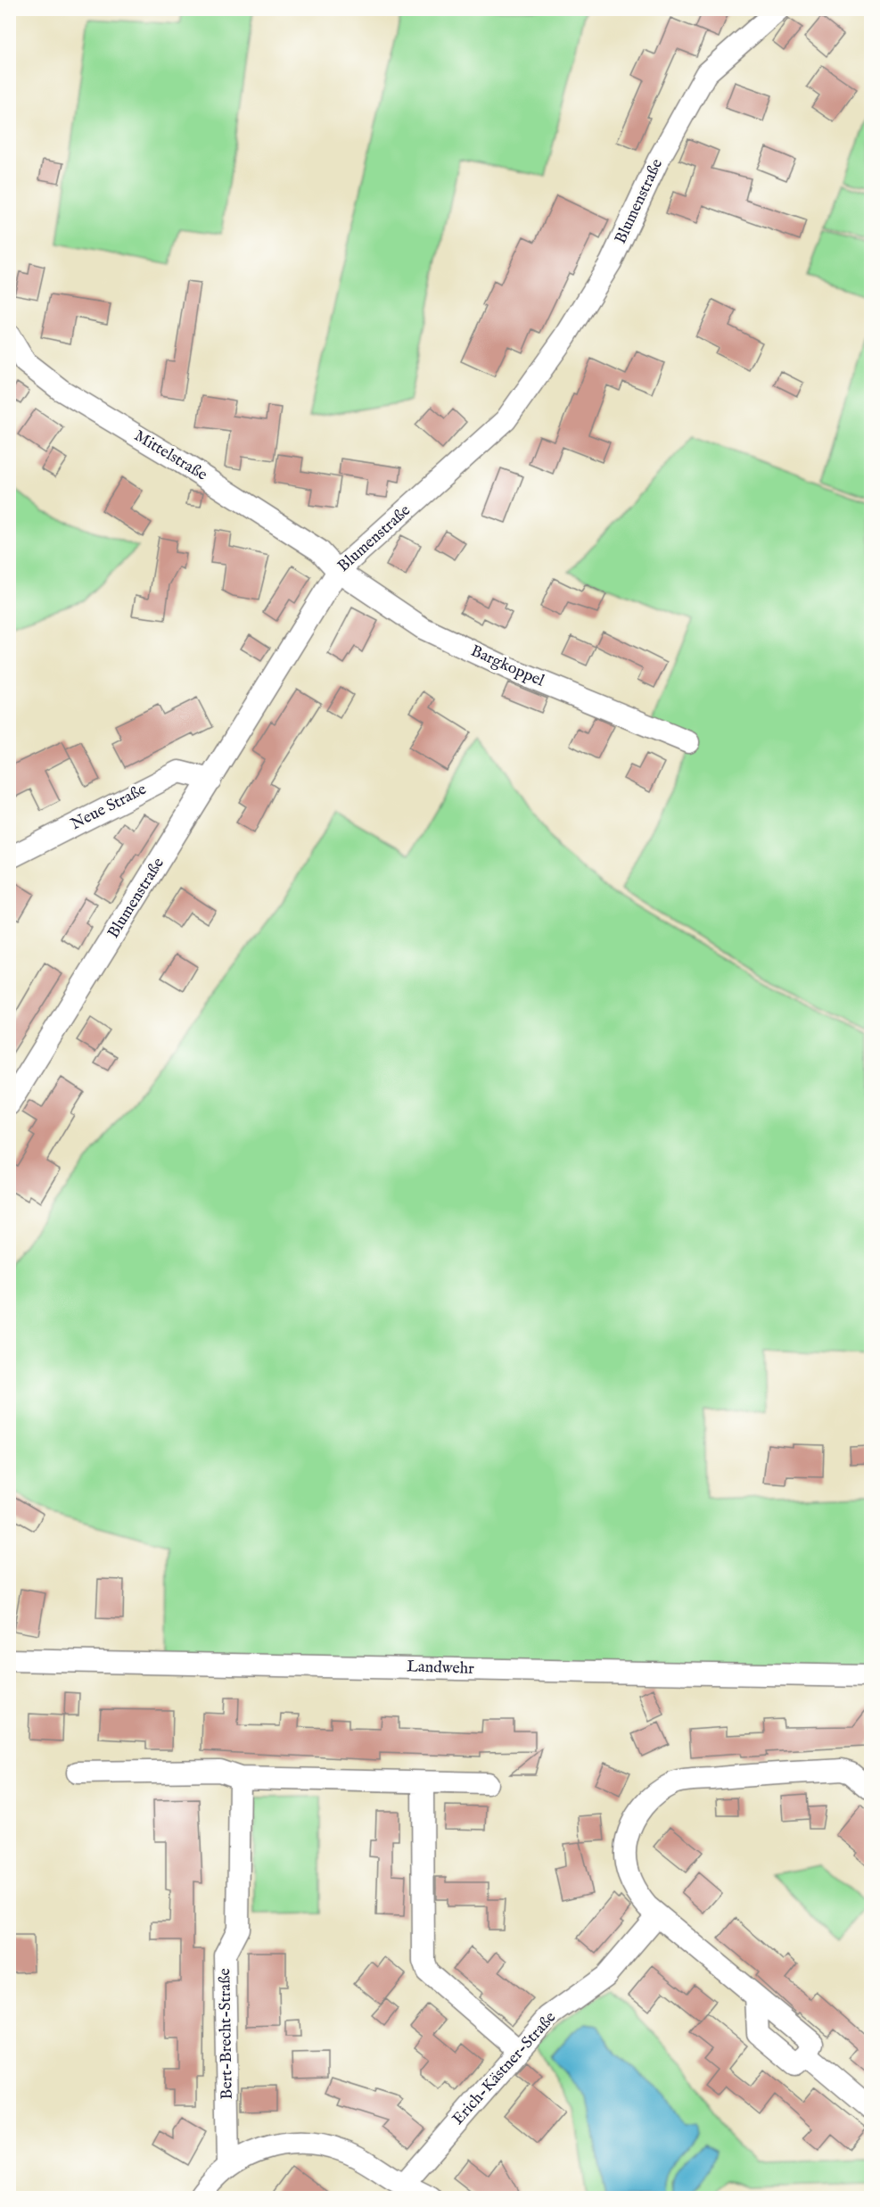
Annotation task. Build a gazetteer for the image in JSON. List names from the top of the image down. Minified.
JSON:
{"streets":{"street":["Blumenstraße","Mittelstraße","Bargkoppel","Neue Straße","Landwehr","Bert-Brecht-Straße","Erich-Kästner-Straße"]},"crossings":[["Blumenstraße","Mittelstraße"],["Blumenstraße","Bargkoppel"],["Blumenstraße","Neue Straße"],["Mittelstraße","Bargkoppel"]]}
